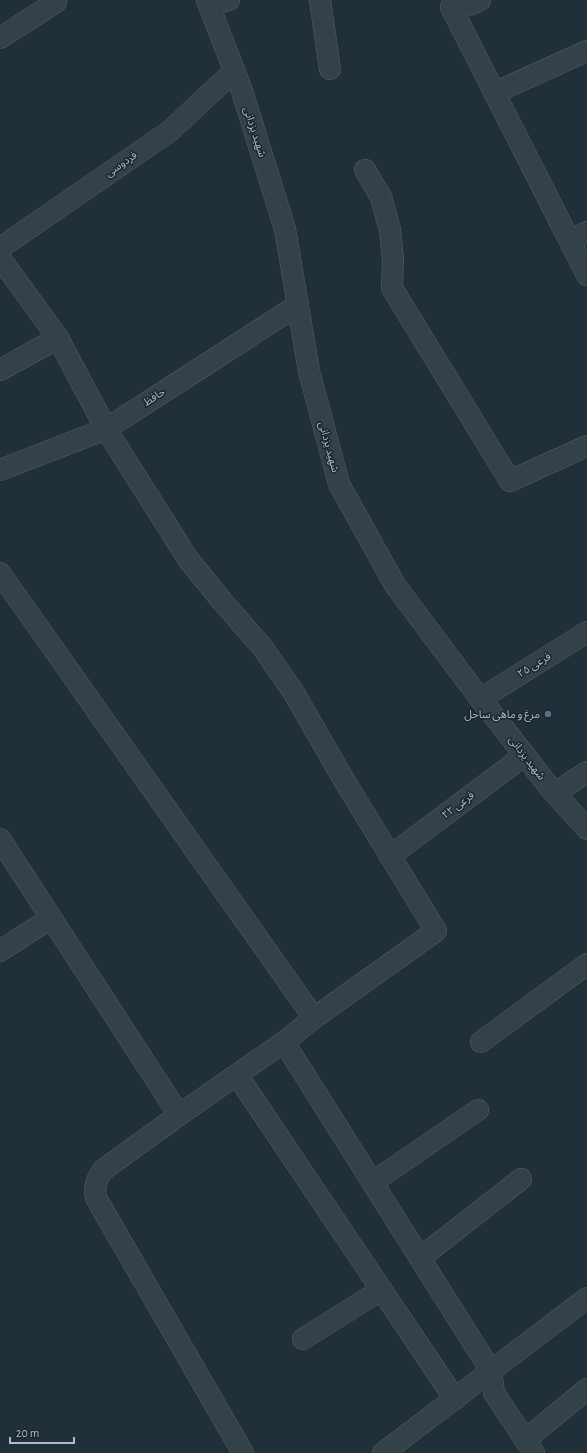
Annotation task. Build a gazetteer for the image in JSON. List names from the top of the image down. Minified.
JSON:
{"streets":{"street":["شهید یزدانی","فردوسی","حافظ","فرعی ۲۵","فرعی ۲۲"]},"crossings":[["شهید یزدانی","فردوسی"],["شهید یزدانی","حافظ"],["شهید یزدانی","فرعی ۲۵"],["شهید یزدانی","فرعی ۲۲"]],"places":["مرغ و ماهی ساحل"],"scale_bar":"20 m"}
